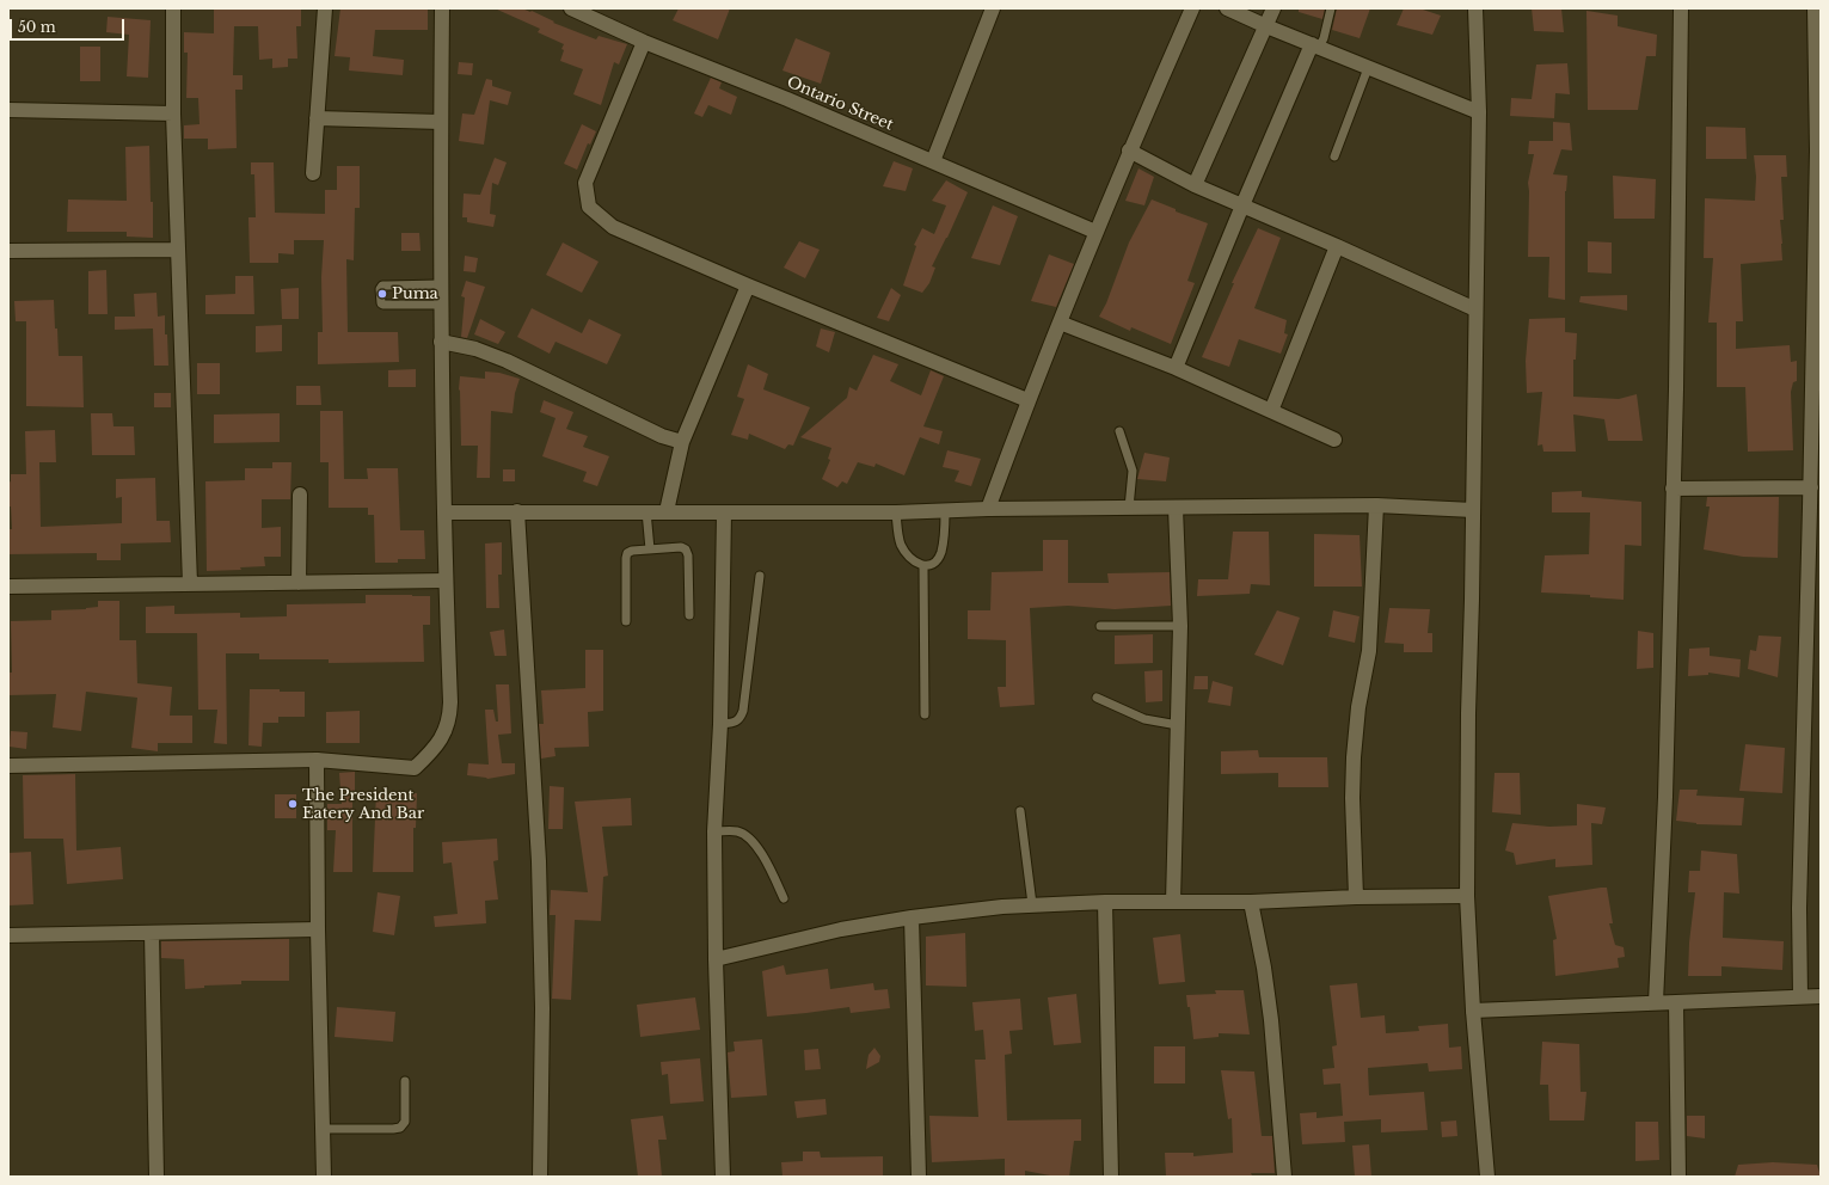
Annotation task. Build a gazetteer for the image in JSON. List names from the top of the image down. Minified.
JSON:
{"streets":{"street":["Ontario Street"]},"places":["Puma","The President Eatery And Bar"],"scale_bar":"50 m"}
